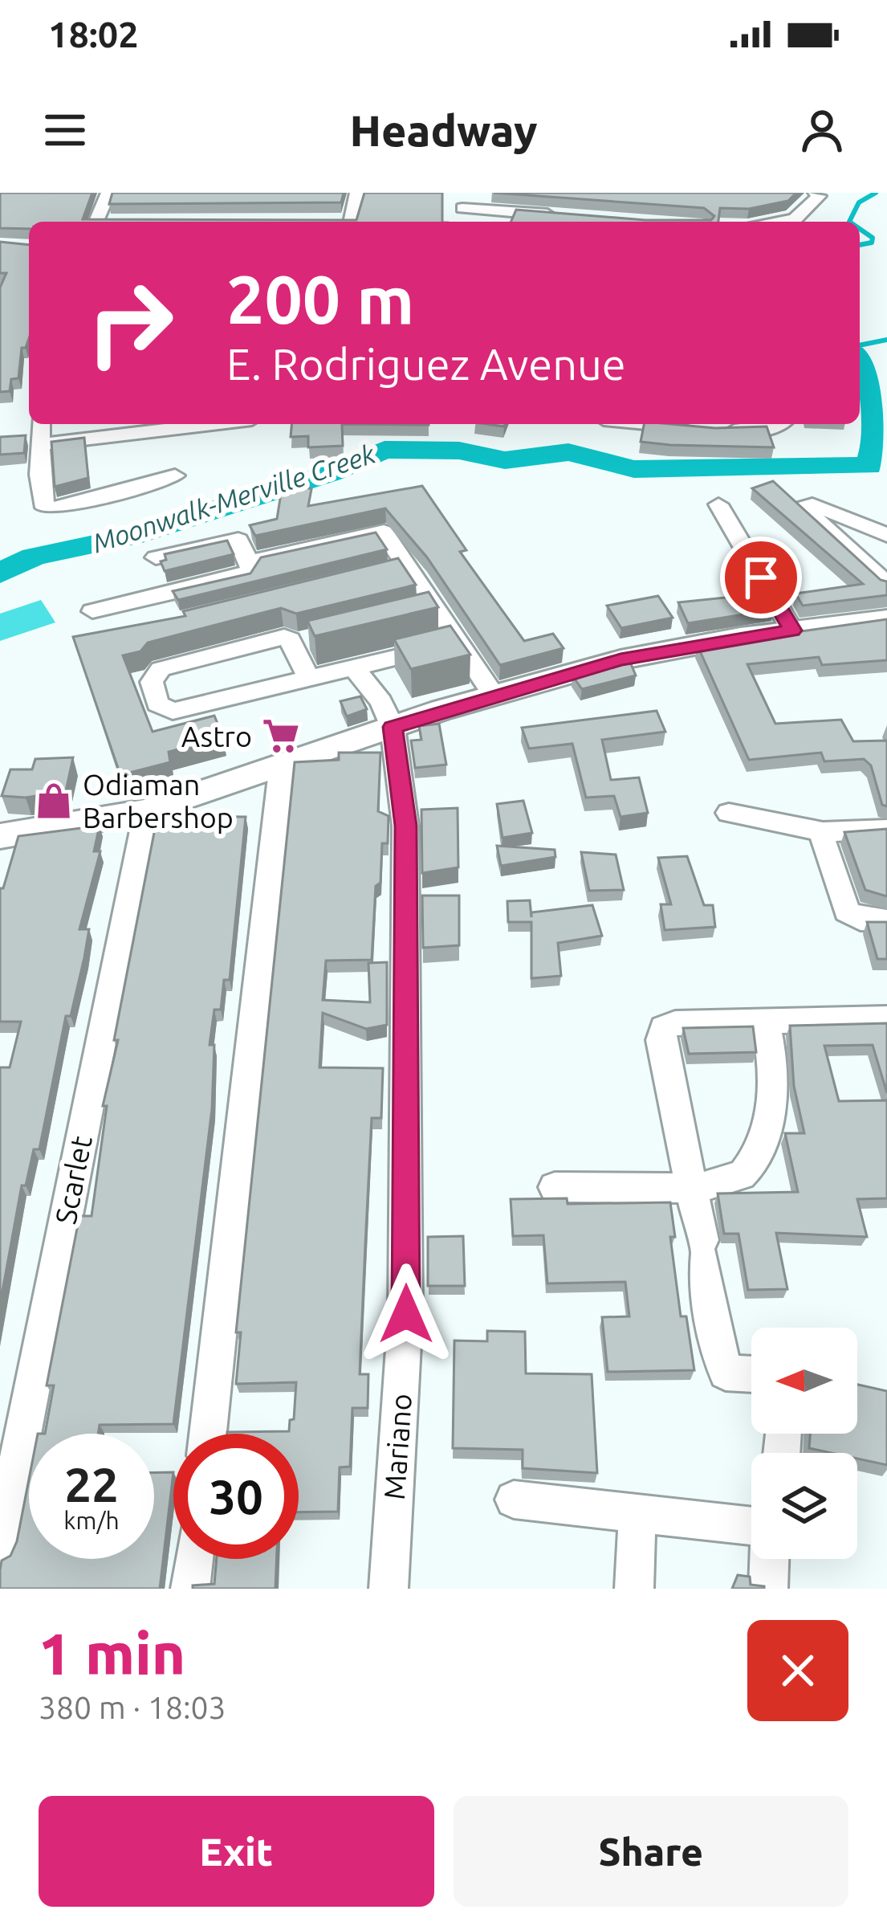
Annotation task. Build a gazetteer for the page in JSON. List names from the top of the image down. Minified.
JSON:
{"streets":{"street":["Scarlet","Mariano"]},"water":["Moonwalk-Merville Creek"],"places":{"supermarket":["Astro"],"shop":["Odiaman Barbershop"]},"north":"left","page":{"status":"18:02","header":"Headway","turn":["200 m","E. Rodriguez Avenue"],"speed":"22 km/h","limit":"30","heading":["1 min","380 m · 18:03"],"buttons":["Exit","Share"]}}
